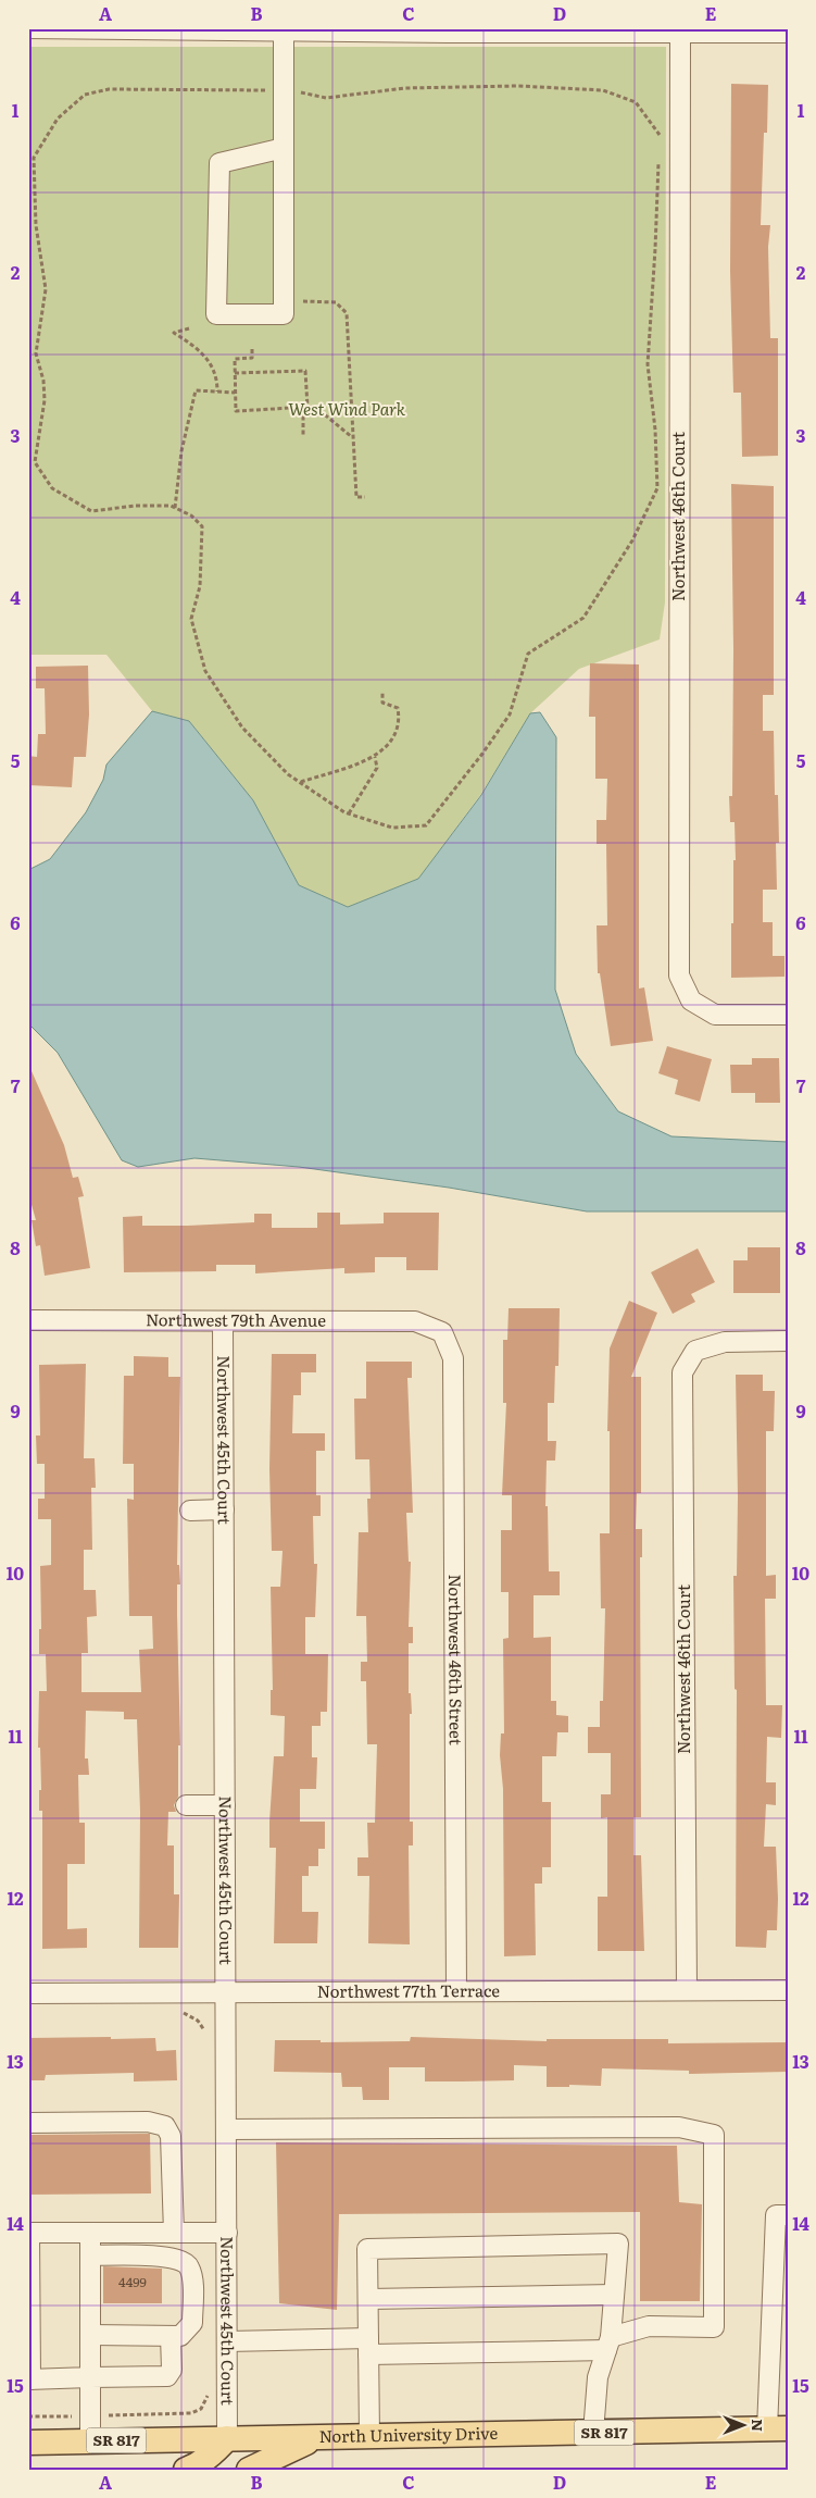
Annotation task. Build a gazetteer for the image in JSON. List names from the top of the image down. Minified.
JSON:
{"streets":{"main road":["SR 817","North University Drive"],"street":["Northwest 46th Court","Northwest 79th Avenue","Northwest 45th Court","Northwest 46th Street","Northwest 77th Terrace"]},"crossings":[["Northwest 46th Court","Northwest 77th Terrace"],["Northwest 79th Avenue","Northwest 45th Court"],["Northwest 79th Avenue","Northwest 46th Street"],["Northwest 45th Court","Northwest 77th Terrace"],["Northwest 45th Court","North University Drive"],["Northwest 46th Street","Northwest 77th Terrace"]],"parks":["West Wind Park"],"house_numbers":["4499"],"north":"right","grid":{"columns":["A","B","C","D","E"],"rows":["1","2","3","4","5","6","7","8","9","10","11","12","13","14","15"]}}
